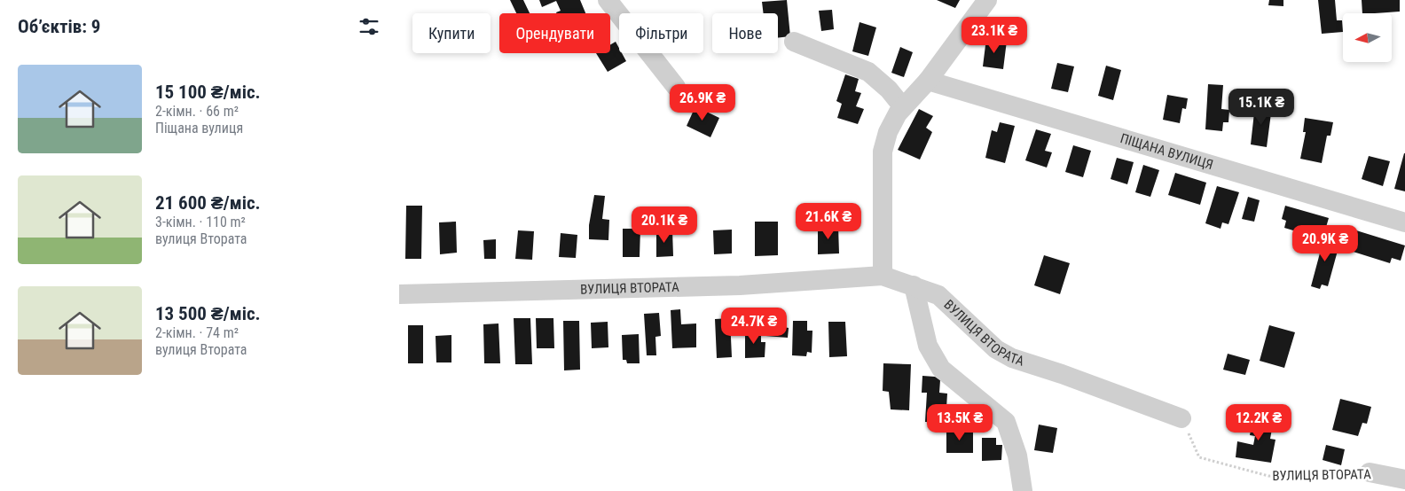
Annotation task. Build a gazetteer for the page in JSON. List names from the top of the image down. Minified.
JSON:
{"streets":{"street":["ПІЩАНА ВУЛИЦЯ","ВУЛИЦЯ ВТОРАТА"]},"north":"left","page":{"heading":"Об’єктів: 9","chip":["Купити","Орендувати","Фільтри","Нове"],"price":["23.1K ₴","26.9K ₴","15.1K ₴","21.6K ₴","20.1K ₴","20.9K ₴","24.7K ₴","13.5K ₴","12.2K ₴"],"list":[{"name":"15 100 ₴/міс.","note":"2-кімн. · 66 m² · Піщана вулиця"},{"name":"21 600 ₴/міс.","note":"3-кімн. · 110 m² · вулиця Втората"},{"name":"13 500 ₴/міс.","note":"2-кімн. · 74 m² · вулиця Втората"}]}}
